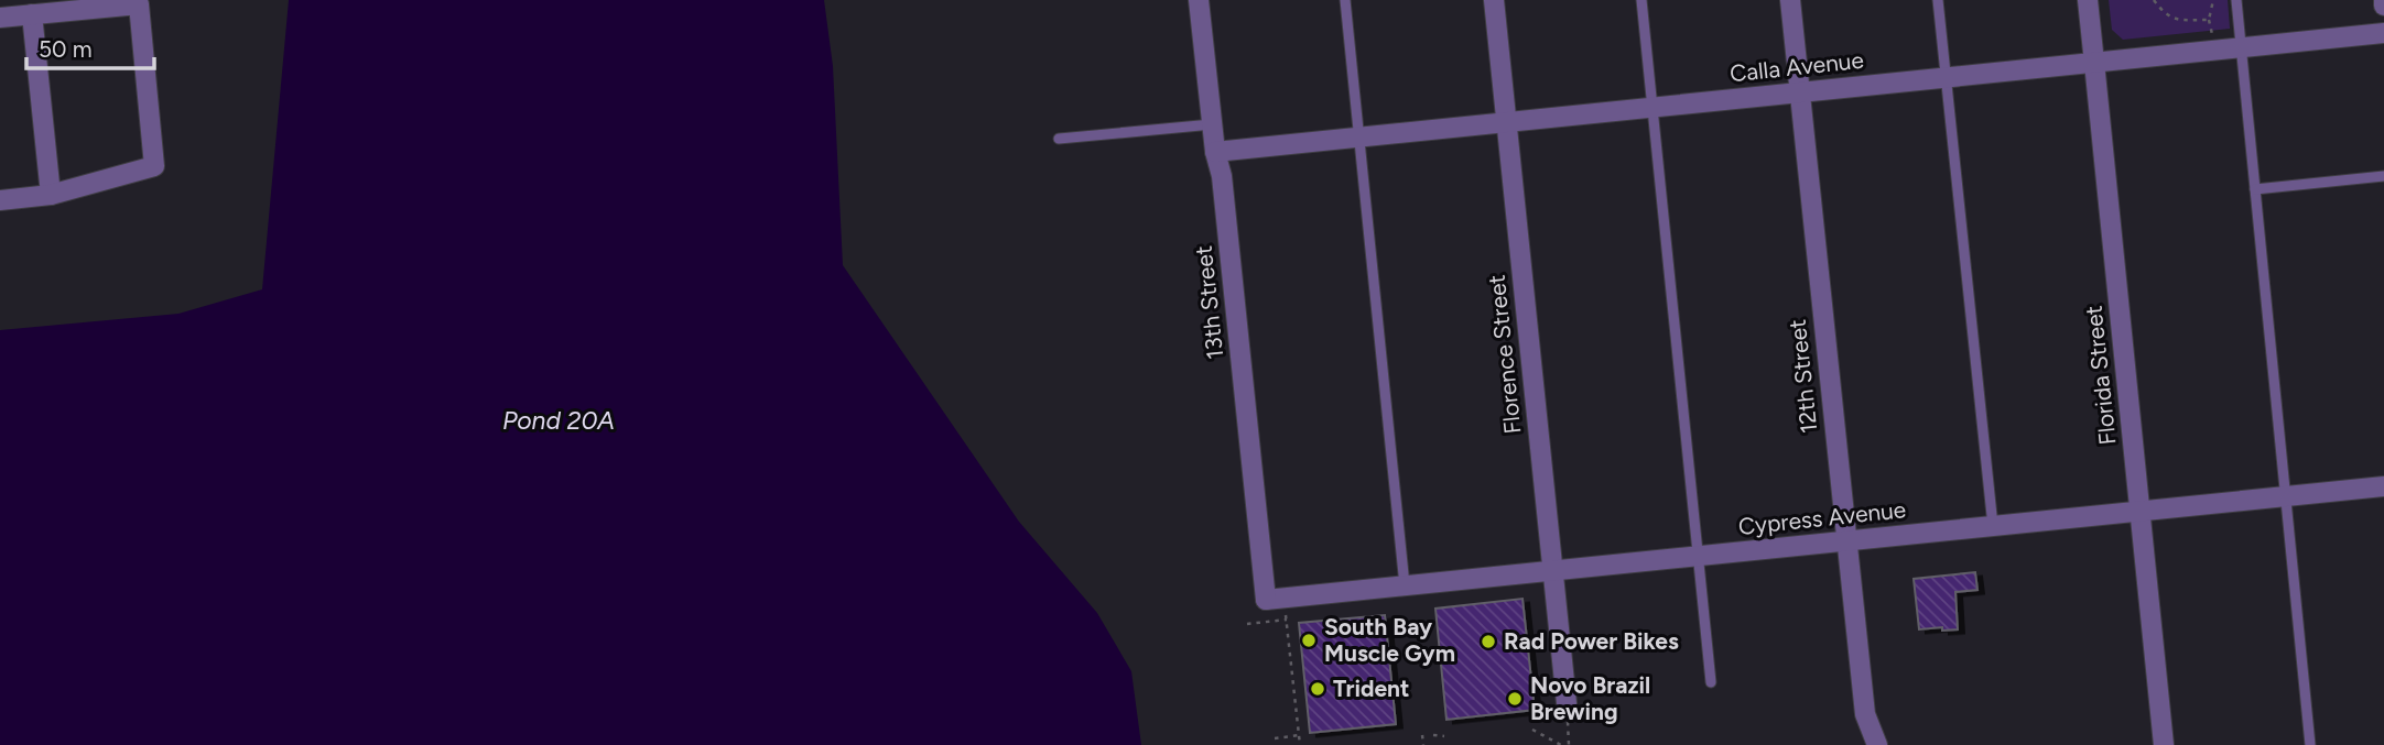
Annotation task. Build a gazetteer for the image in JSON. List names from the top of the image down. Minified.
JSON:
{"streets":{"street":["Calla Avenue","13th Street","Florence Street","Florida Street","12th Street","Cypress Avenue"]},"crossings":[["Calla Avenue","13th Street"],["Calla Avenue","Florence Street"],["Calla Avenue","Florida Street"],["Calla Avenue","12th Street"],["13th Street","Cypress Avenue"],["Florence Street","Cypress Avenue"],["Florida Street","Cypress Avenue"],["12th Street","Cypress Avenue"]],"water":["Pond 20A"],"places":["South Bay Muscle Gym","Rad Power Bikes","Trident","Novo Brazil Brewing"],"scale_bar":"50 m"}
